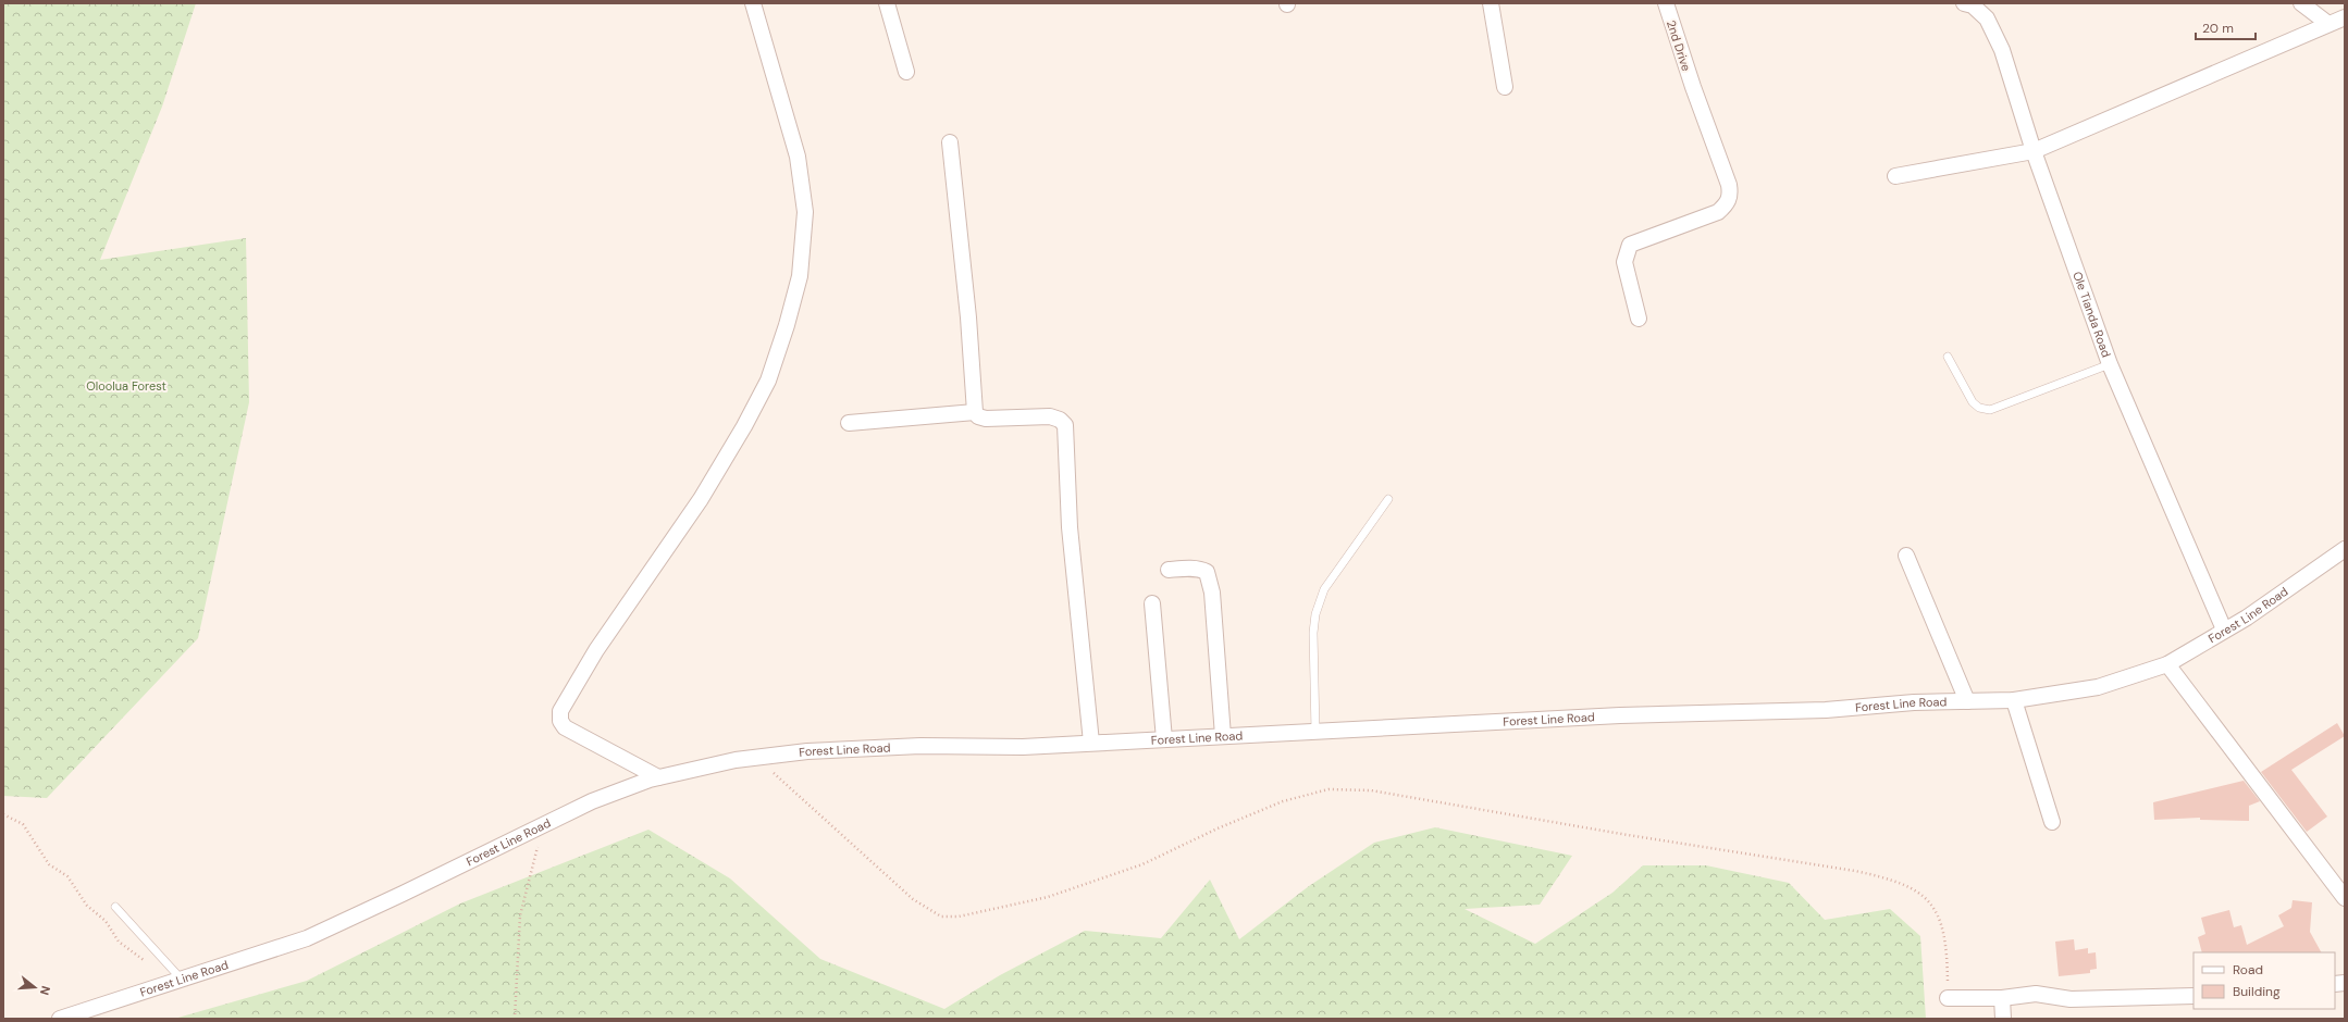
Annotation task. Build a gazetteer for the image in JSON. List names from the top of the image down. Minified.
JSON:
{"streets":{"street":["2nd Drive","Ole Tianda Road","Forest Line Road"]},"crossings":[["Ole Tianda Road","Forest Line Road"]],"parks":["Oloolua Forest"],"legend":["Road","Building"],"scale_bar":"20 m","north":"right"}
